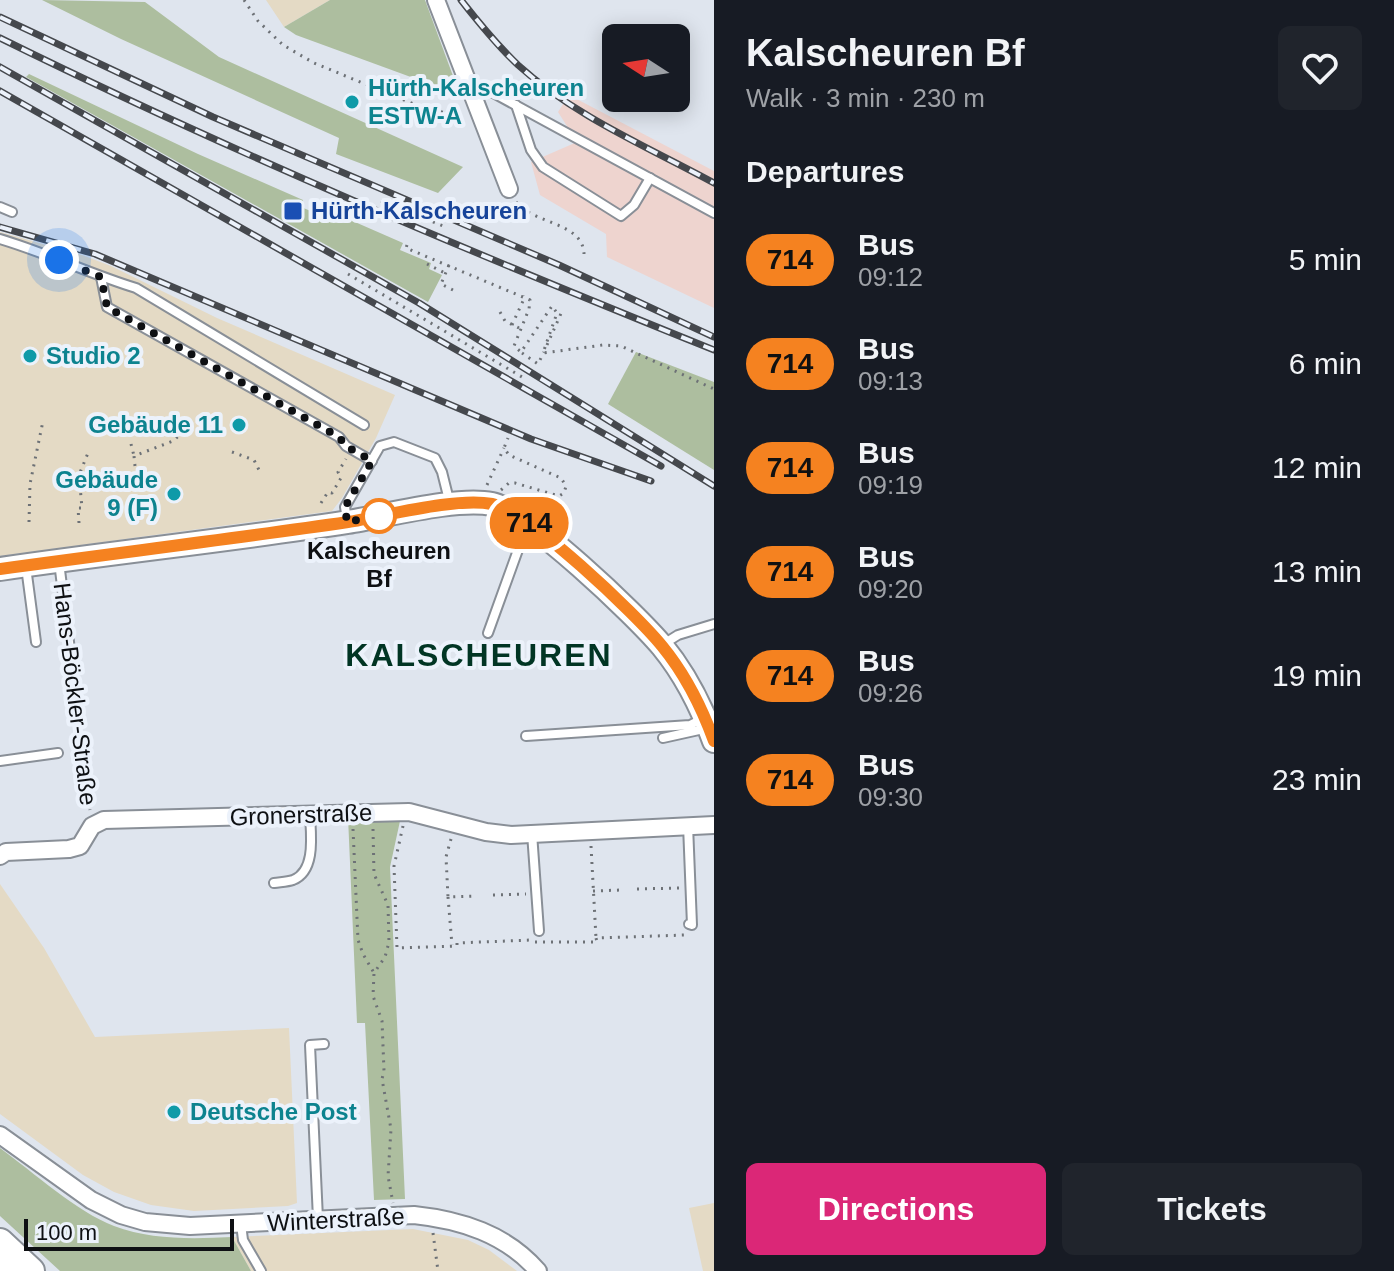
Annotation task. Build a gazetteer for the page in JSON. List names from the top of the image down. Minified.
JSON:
{"streets":{"street":["Hans-Böckler-Straße","Gronerstraße","Winterstraße"]},"crossings":[["Hans-Böckler-Straße","Gronerstraße"]],"districts":["KALSCHEUREN"],"places":{"other":["Hürth-Kalscheuren ESTW-A","Studio 2","Gebäude 11","Gebäude 9 (F)","Kalscheuren Bf","Deutsche Post"],"transit":["Hürth-Kalscheuren"]},"lines":["bus line 714"],"scale_bar":"100 m","north":"left","page":{"on_map":"714","heading":[["Kalscheuren Bf","Walk · 3 min · 230 m"],"Departures"],"list":[{"mark":"714","name":"Bus","note":"09:12","value":"5 min"},{"mark":"714","name":"Bus","note":"09:13","value":"6 min"},{"mark":"714","name":"Bus","note":"09:19","value":"12 min"},{"mark":"714","name":"Bus","note":"09:20","value":"13 min"},{"mark":"714","name":"Bus","note":"09:26","value":"19 min"},{"mark":"714","name":"Bus","note":"09:30","value":"23 min"}],"buttons":["Directions","Tickets"],"scale":"100 m"}}
